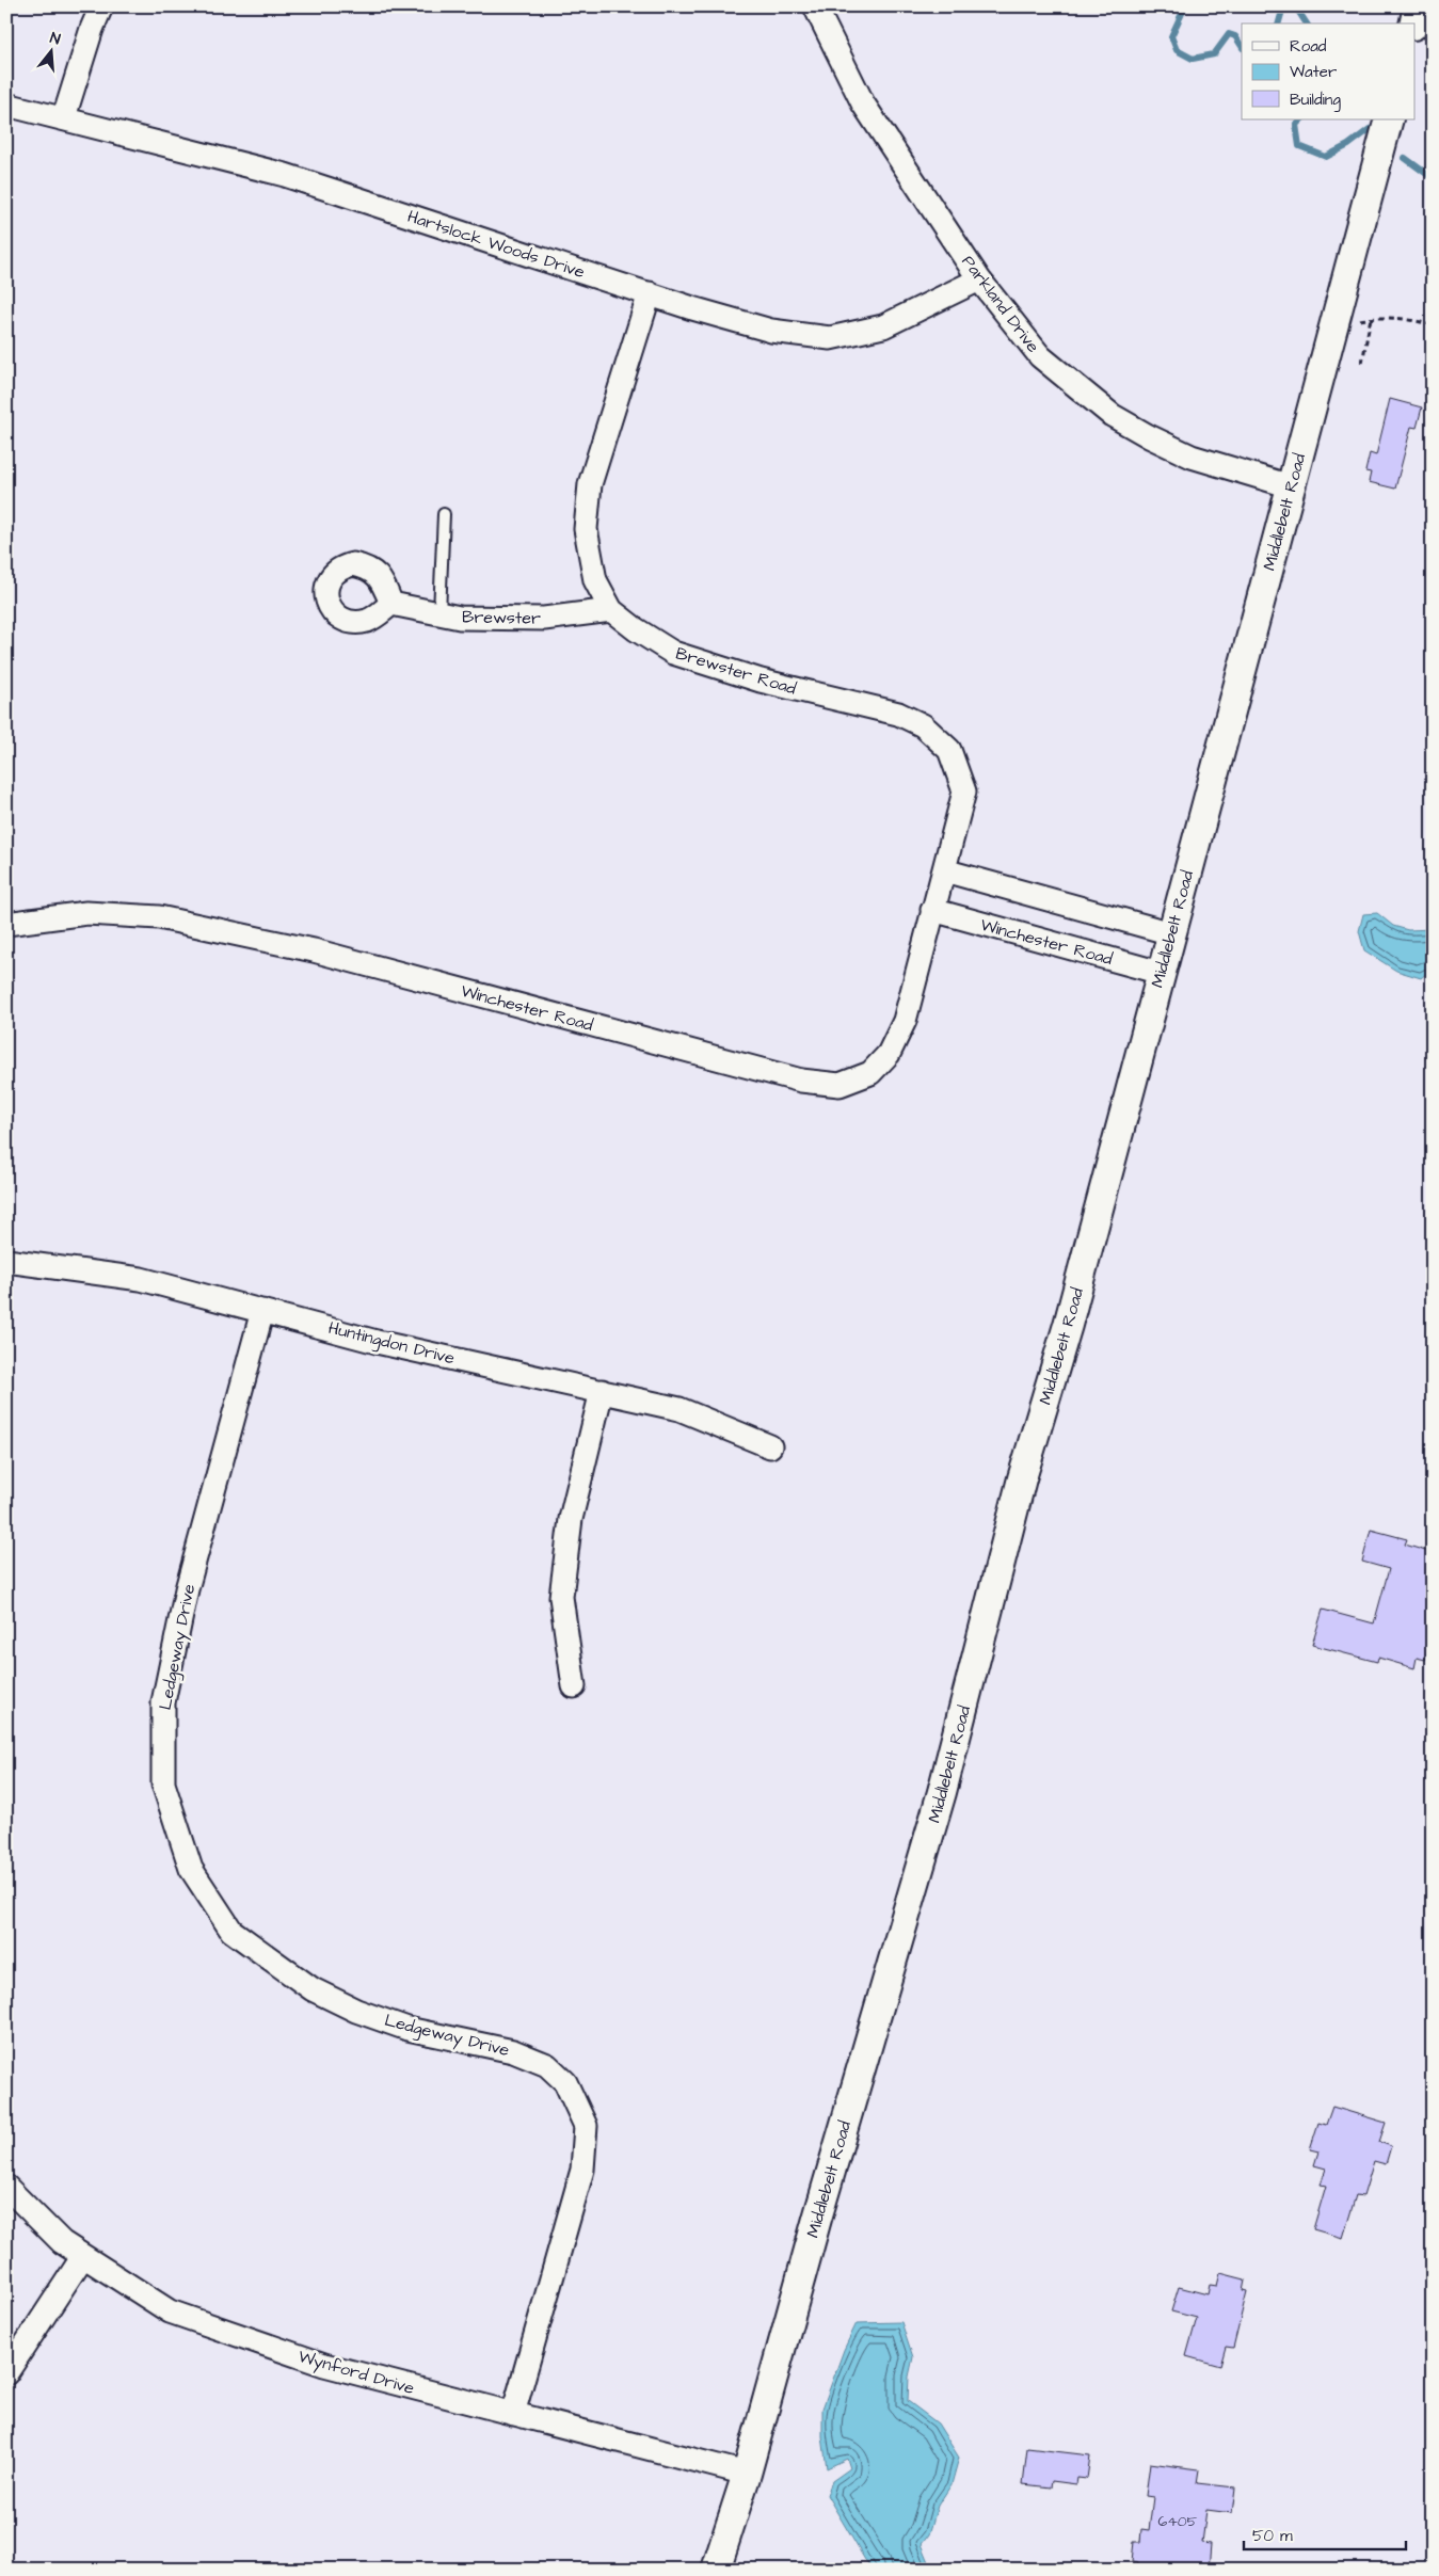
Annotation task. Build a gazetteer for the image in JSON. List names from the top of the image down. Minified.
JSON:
{"streets":{"street":["Hartslock Woods Drive","Parkland Drive","Middlebelt Road","Brewster","Brewster Road","Winchester Road","Huntingdon Drive","Ledgeway Drive","Wynford Drive"]},"crossings":[["Hartslock Woods Drive","Parkland Drive"],["Hartslock Woods Drive","Brewster Road"],["Parkland Drive","Middlebelt Road"],["Middlebelt Road","Winchester Road"],["Middlebelt Road","Wynford Drive"],["Brewster","Brewster Road"],["Brewster Road","Winchester Road"],["Huntingdon Drive","Ledgeway Drive"],["Ledgeway Drive","Wynford Drive"]],"house_numbers":["6405"],"legend":["Road","Water","Building"],"scale_bar":"50 m","north":"top"}
